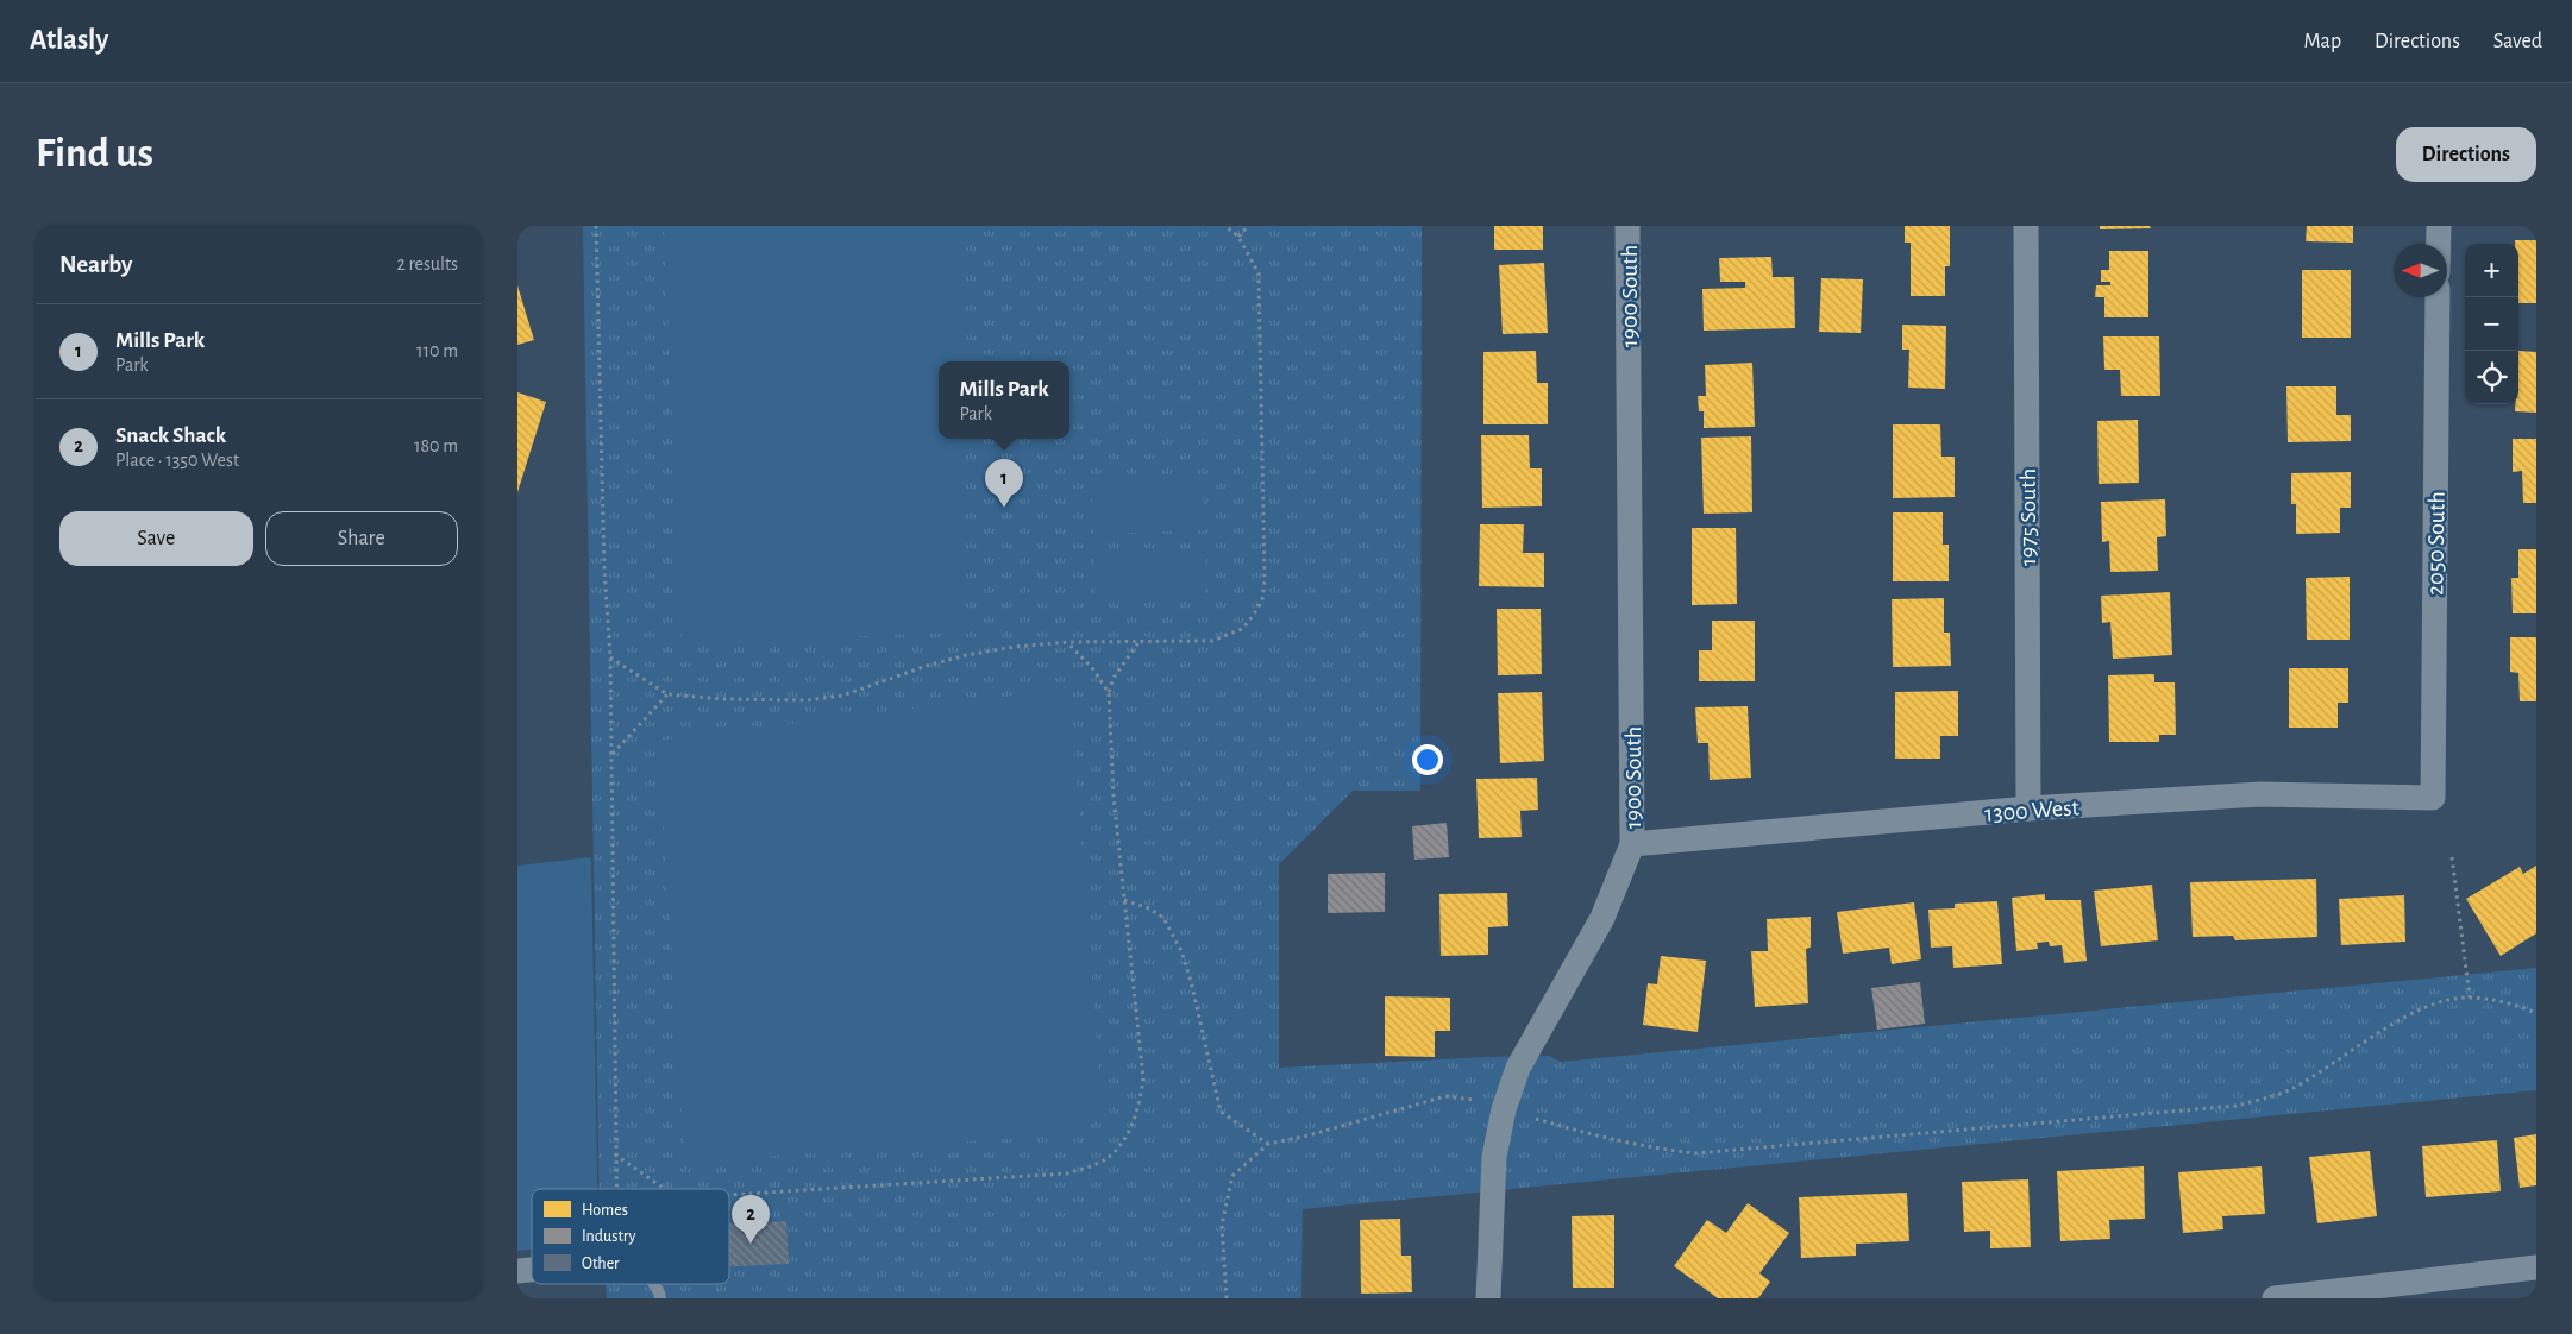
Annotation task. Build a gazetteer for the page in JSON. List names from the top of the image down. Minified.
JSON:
{"streets":{"street":["1900 South","1975 South","2050 South","1300 West"]},"crossings":[["1900 South","1300 West"],["1975 South","1300 West"],["2050 South","1300 West"]],"legend":["Homes","Industry","Other"],"north":"left","page":{"header":"Atlasly","nav":["Map","Directions","Saved"],"buttons":["Directions",["Save","Share"]],"title":"Find us","heading":["Nearby","2 results"],"map_buttons":["+","−"],"list":[{"mark":"1","name":"Mills Park","note":"Park","value":"110 m"},{"mark":"2","name":"Snack Shack","note":"Place · 1350 West","value":"180 m"}],"popup":["Mills Park","Park"],"pins":["1","2"]}}
